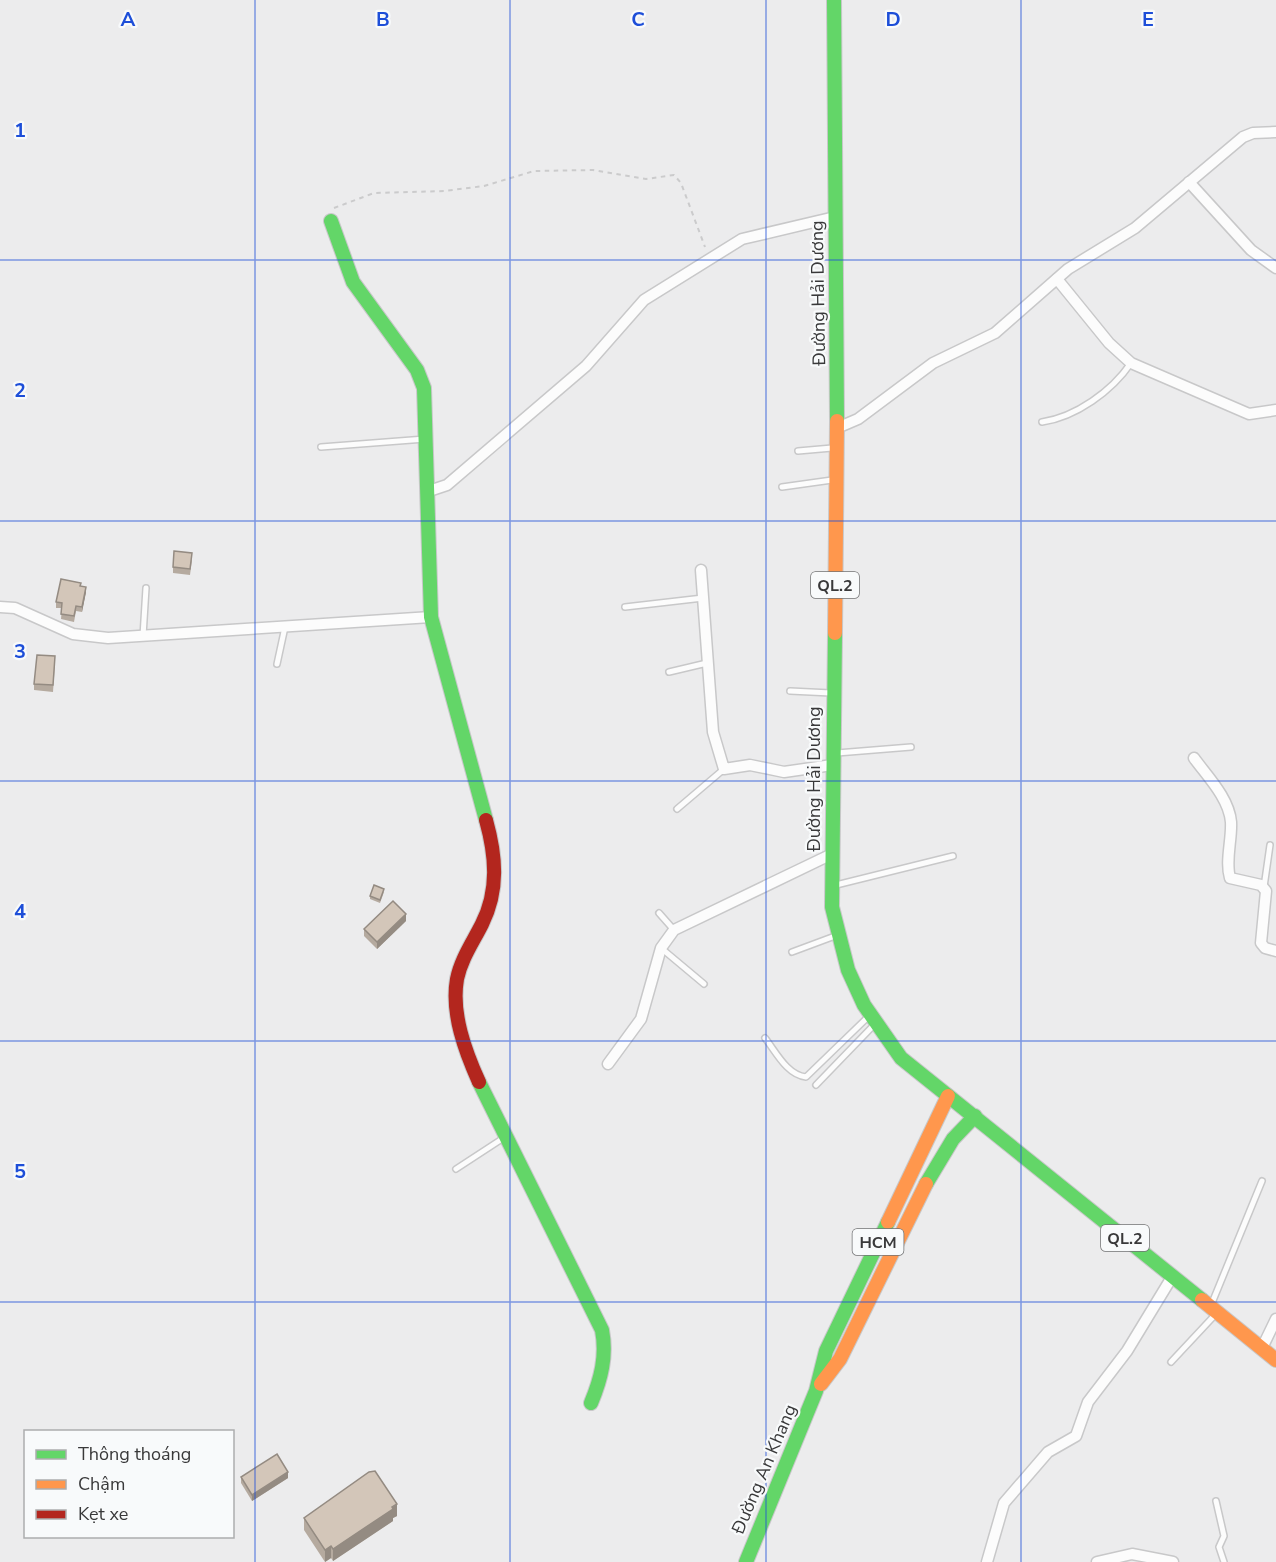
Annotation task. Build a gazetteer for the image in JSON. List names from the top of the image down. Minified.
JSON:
{"streets":{"main road":["Đường Hải Dương","QL.2","HCM","Đường An Khang"]},"crossings":[["Đường Hải Dương","Đường An Khang"]],"legend":["Thông thoáng","Chậm","Kẹt xe"],"grid":{"columns":["A","B","C","D","E"],"rows":["1","2","3","4","5"]}}
